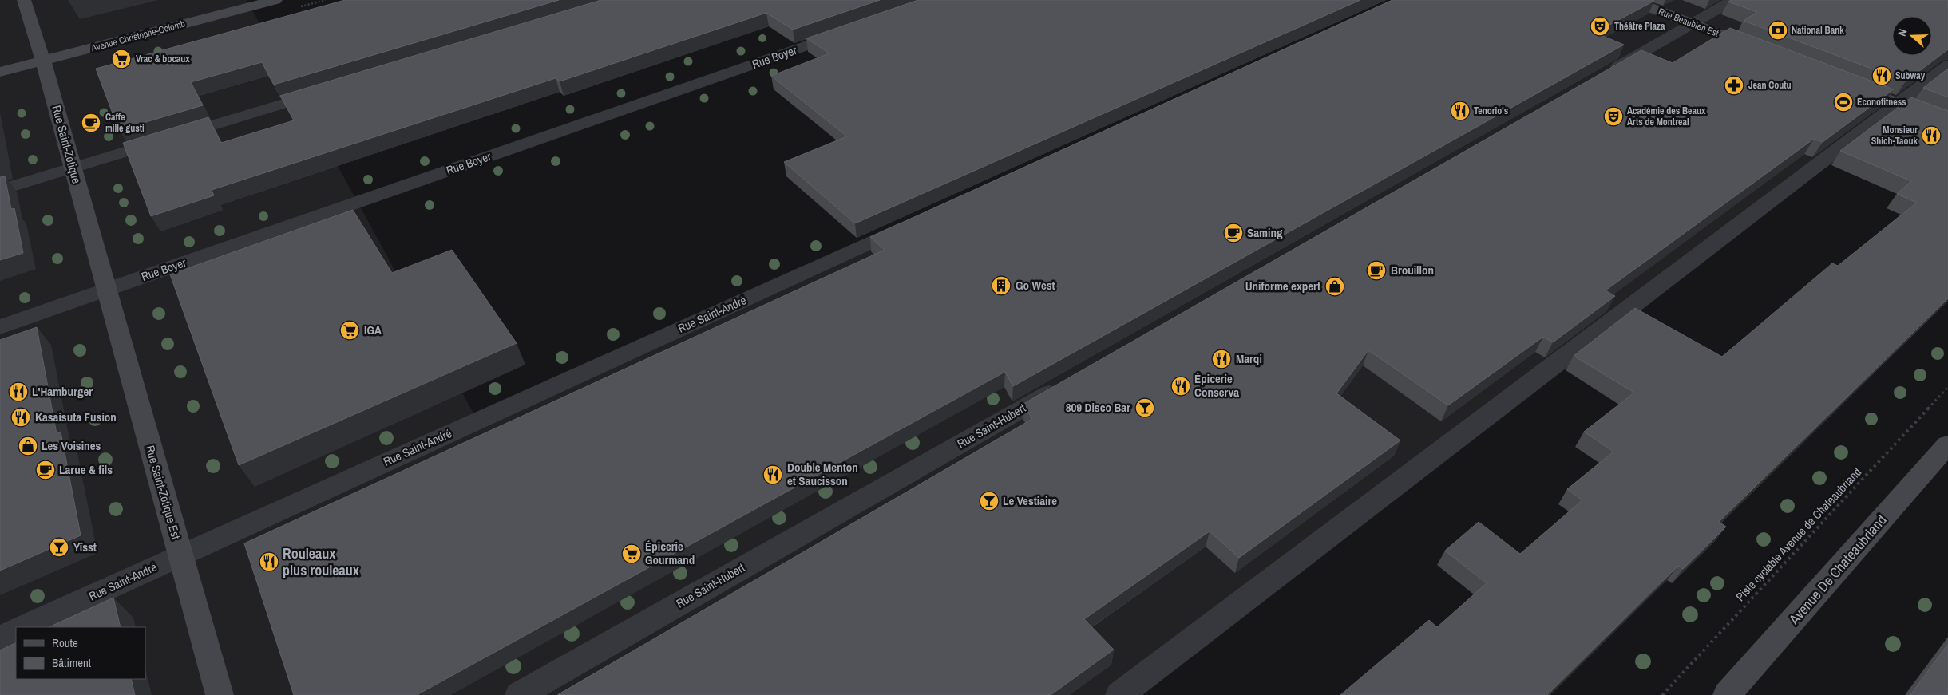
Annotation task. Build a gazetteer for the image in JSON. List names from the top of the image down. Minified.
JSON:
{"streets":{"street":["Rue Beaubien Est","Avenue Christophe-Colomb","Rue Boyer","Rue Saint-Zotique","Rue Saint-André","Rue Saint-Hubert","Rue Saint-Zotique Est","Avenue De Chateaubriand"],"path":["Piste cyclable Avenue de Chateaubriand"]},"crossings":[["Avenue Christophe-Colomb","Rue Saint-Zotique"],["Rue Boyer","Rue Saint-Zotique"],["Rue Boyer","Rue Saint-Zotique Est"],["Rue Saint-Zotique","Rue Saint-Zotique Est"],["Rue Saint-André","Rue Saint-Zotique Est"]],"places":{"theatre":["Théâtre Plaza","Académie des Beaux Arts de Montreal"],"bank":["National Bank"],"supermarket":["Vrac & bocaux","IGA","Épicerie Gourmand"],"restaurant":["Subway","Tenorio's","Monsieur Shich-Taouk","Marqi","Épicerie Conserva","L'Hamburger","Kasaisuta Fusion","Double Menton et Saucisson","Rouleaux plus rouleaux"],"pharmacy":["Jean Coutu"],"sports":["Éconofitness"],"cafe":["Caffe mille gusti","Saming","Brouillon","Larue & fils"],"building":["Go West"],"shop":["Uniforme expert","Les Voisines"],"bar":["809 Disco Bar","Le Vestiaire","Yïsst"]},"legend":["Route","Bâtiment"],"north":"left"}
